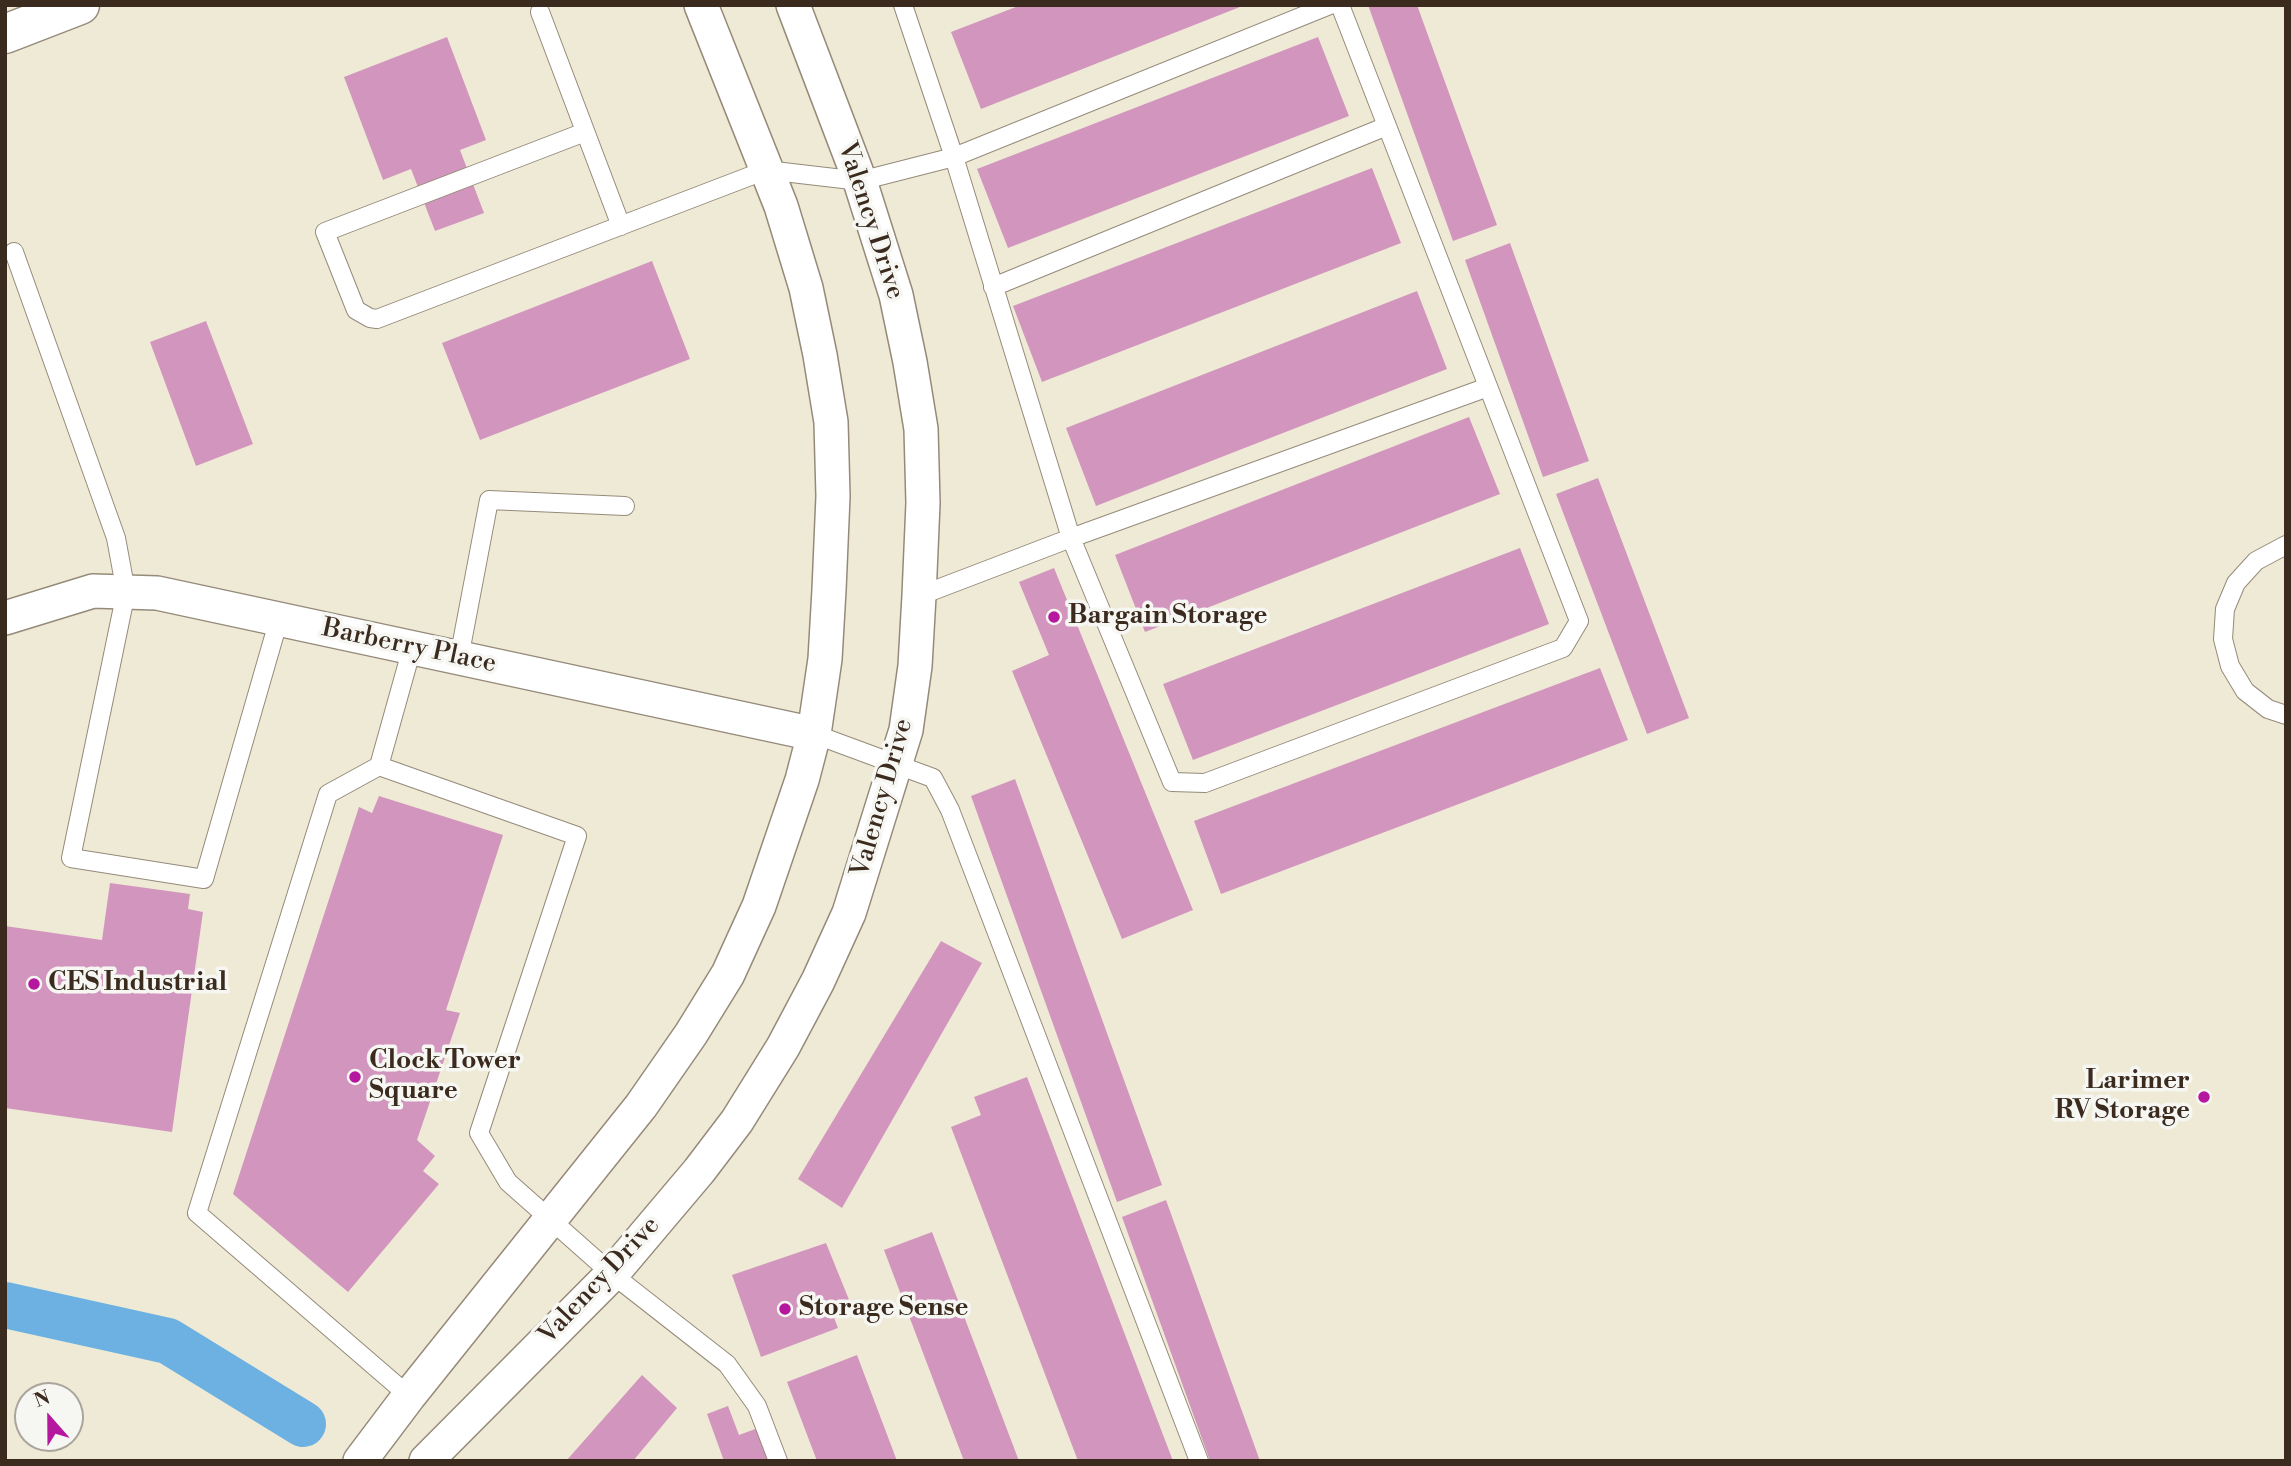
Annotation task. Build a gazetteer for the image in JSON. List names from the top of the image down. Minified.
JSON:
{"streets":{"street":["Valency Drive","Barberry Place"]},"places":["Bargain Storage","CES Industrial","Clock Tower Square","Larimer RV Storage","Storage Sense"],"north":"top"}
